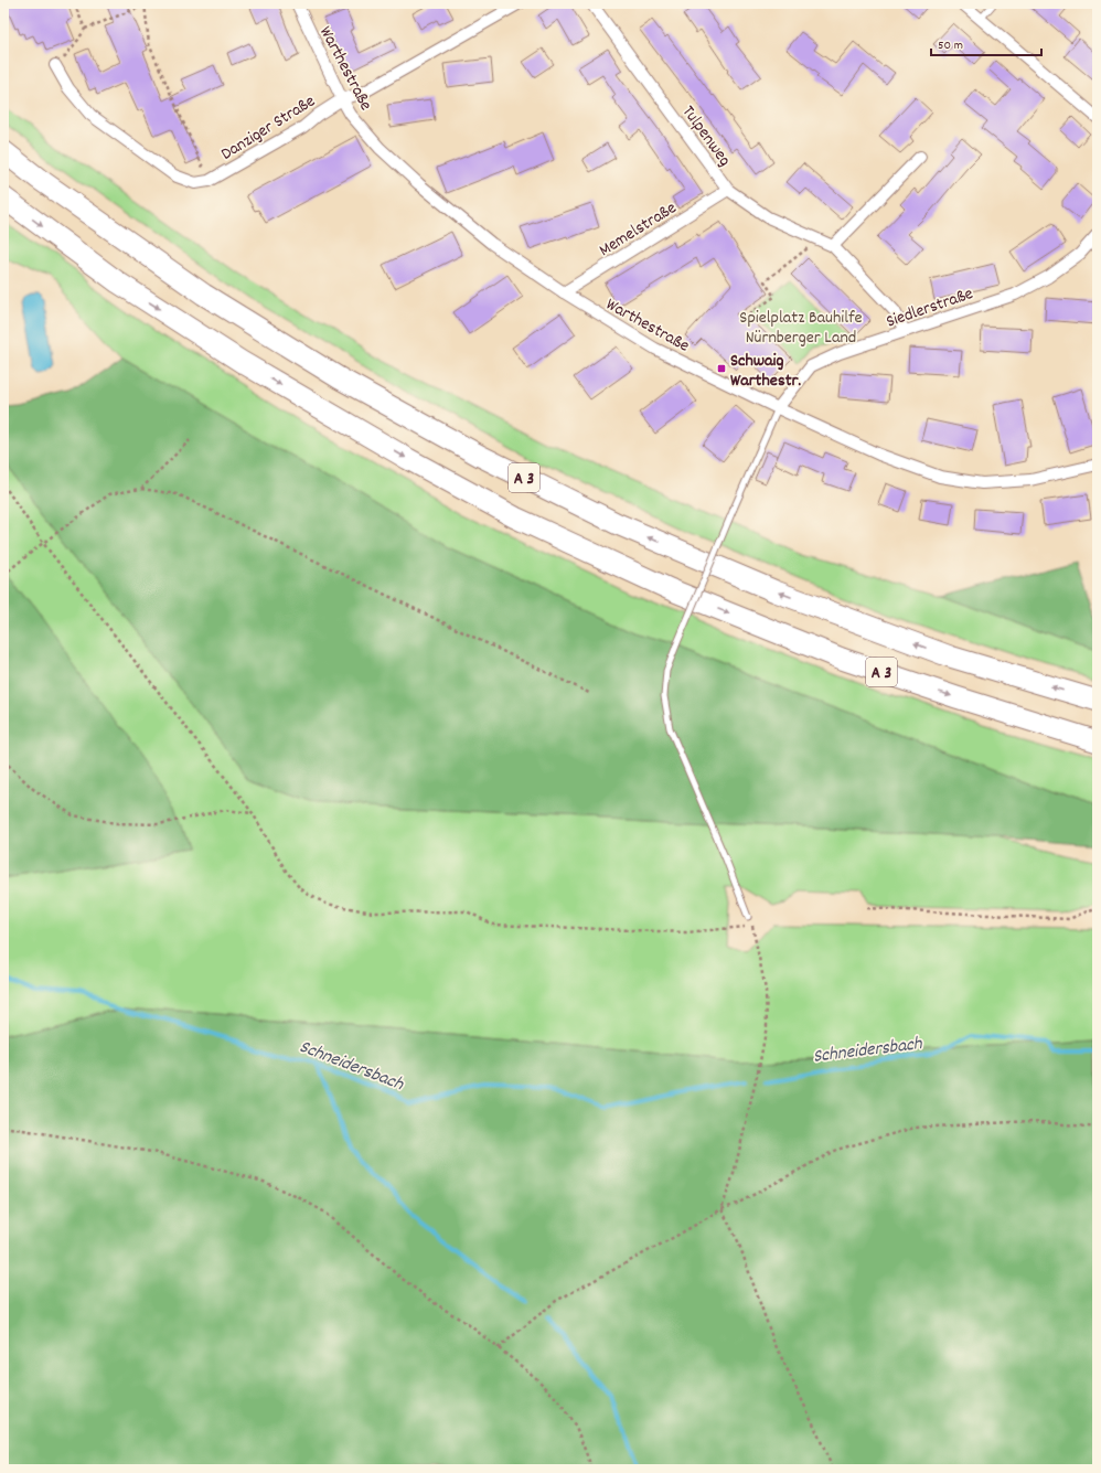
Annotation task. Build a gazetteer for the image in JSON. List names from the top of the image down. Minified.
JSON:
{"streets":{"highway":["A 3"],"street":["Warthestraße","Danziger Straße","Tulpenweg","Memelstraße","Siedlerstraße"]},"crossings":[["Warthestraße","Danziger Straße"],["Warthestraße","Memelstraße"],["Warthestraße","Siedlerstraße"],["Tulpenweg","Memelstraße"],["Tulpenweg","Siedlerstraße"]],"water":["Schneidersbach"],"parks":["Spielplatz Bauhilfe Nürnberger Land"],"places":{"transit":["Schwaig Warthestr."]},"scale_bar":"50 m"}
